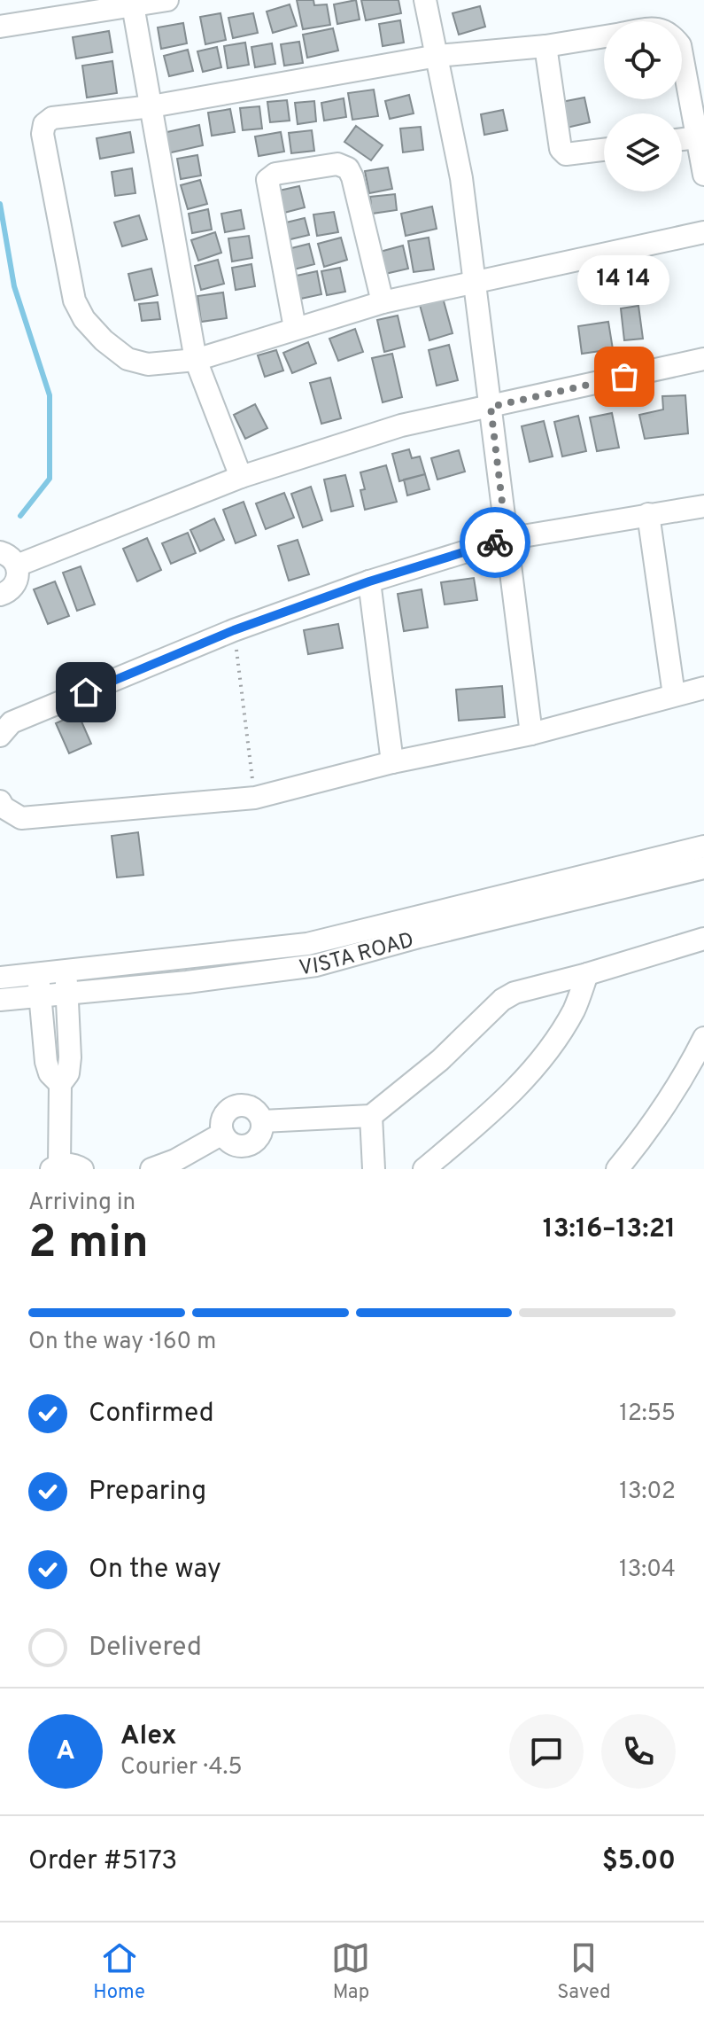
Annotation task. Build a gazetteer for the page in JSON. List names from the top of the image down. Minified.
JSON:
{"streets":{"street":["VISTA ROAD"]},"places":["14 14"],"page":{"bubble":"14 14","heading":["2 min","Arriving in","13:16–13:21"],"panel":["Alex","Courier · 4.5","Order #5173","$5.00"],"bar":"On the way · 160 m","list":[["Confirmed","12:55"],["Preparing","13:02"],["On the way","13:04"],"Delivered"],"round":"A","tabs":["Home","Map","Saved"]}}
